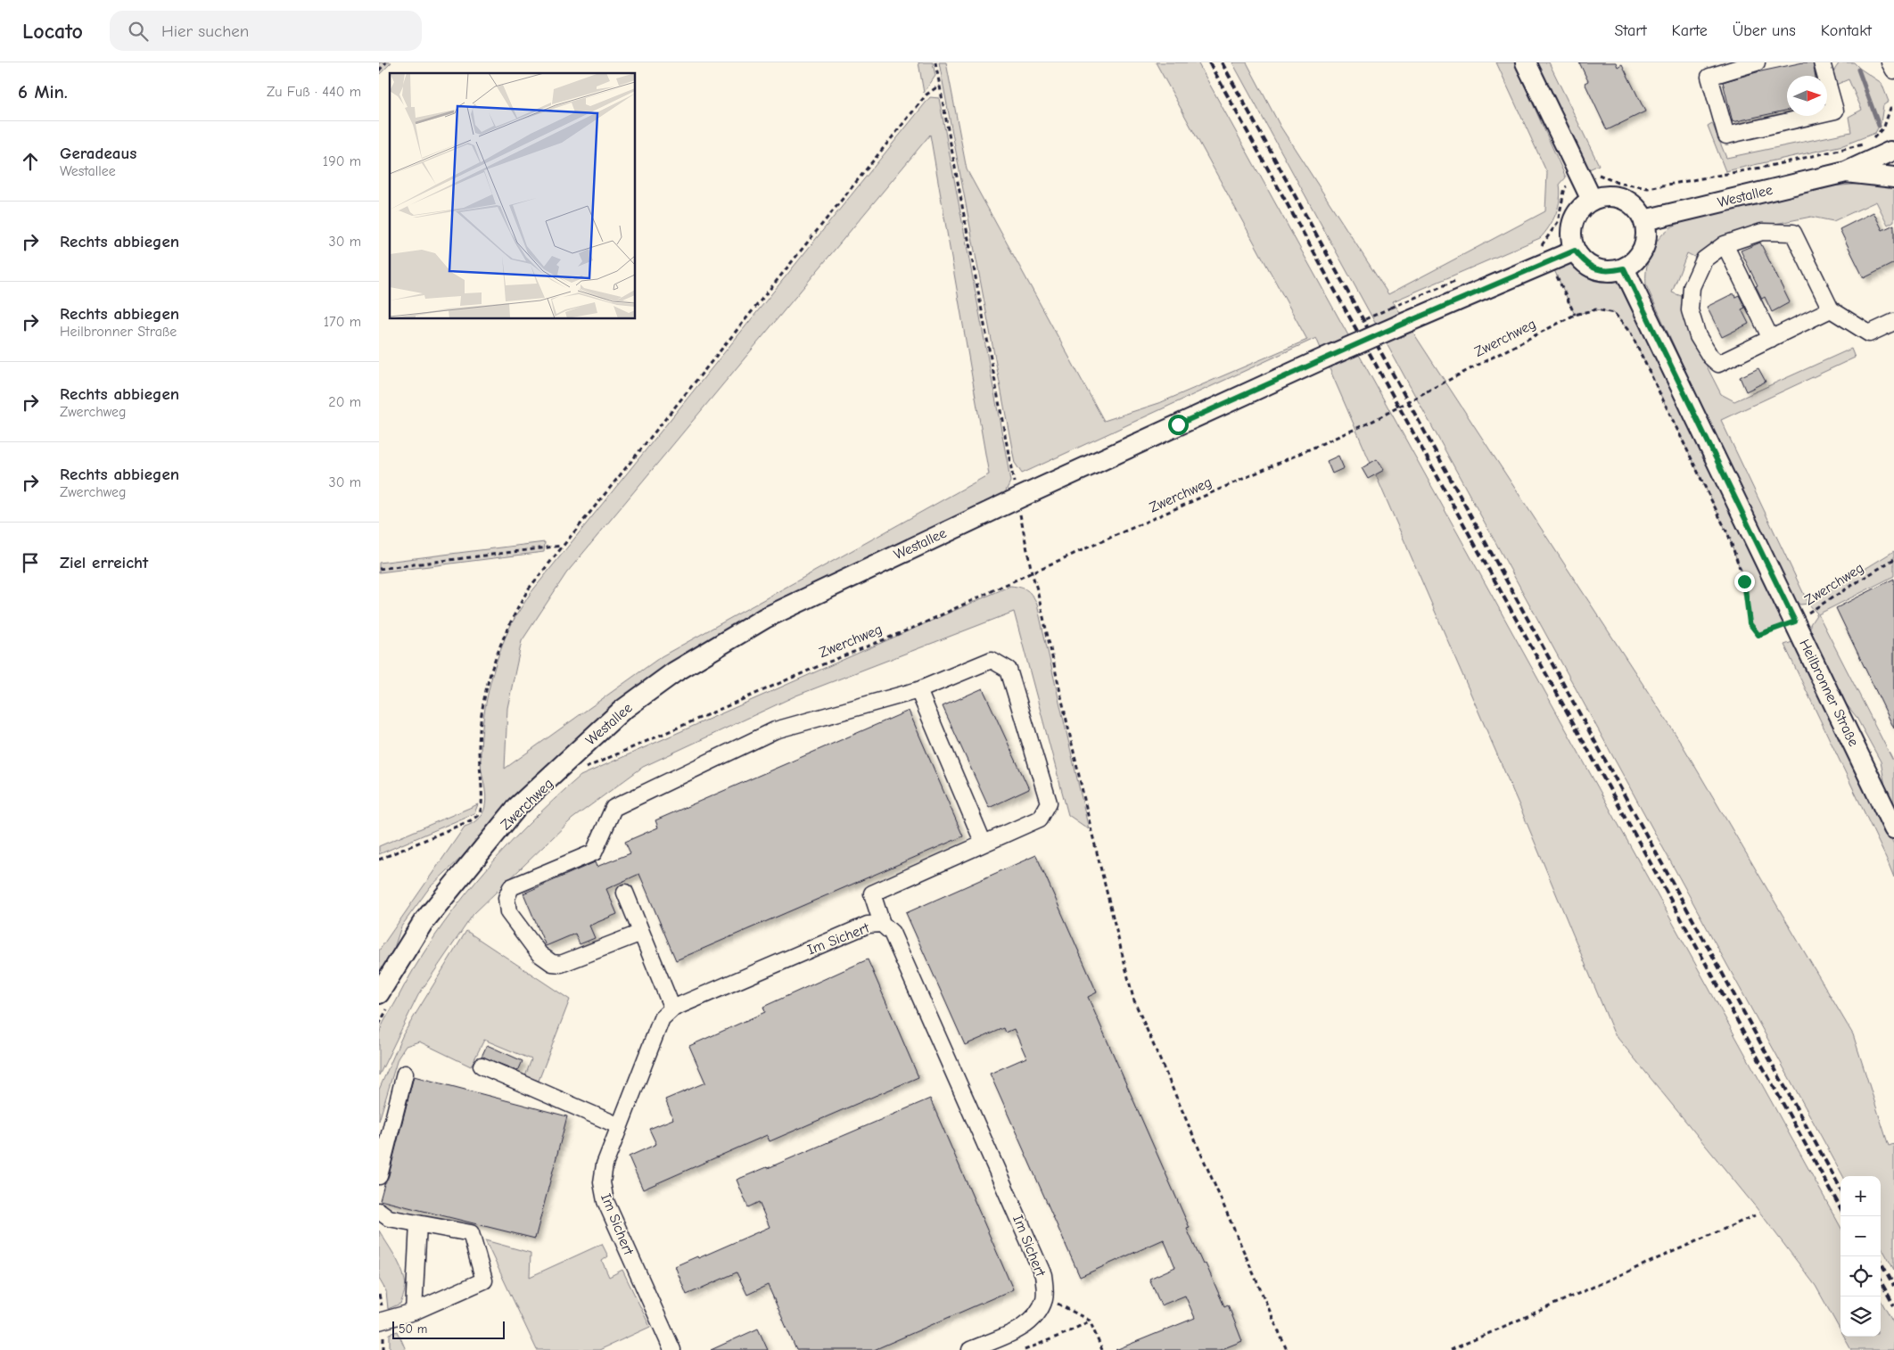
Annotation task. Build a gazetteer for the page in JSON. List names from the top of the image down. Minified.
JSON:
{"streets":{"main road":["Westallee","Heilbronner Straße"],"street":["Im Sichert"],"path":["Zwerchweg"]},"crossings":[["Westallee","Heilbronner Straße"],["Zwerchweg","Heilbronner Straße"]],"scale_bar":"50 m","north":"right","page":{"header":"Locato","search":"Hier suchen","nav":["Start","Karte","Über uns","Kontakt"],"heading":["6 Min.","Zu Fuß · 440 m"],"list":[["Geradeaus","Westallee","190 m"],["Rechts abbiegen","30 m"],["Rechts abbiegen","Heilbronner Straße","170 m"],["Rechts abbiegen","Zwerchweg","20 m"],["Rechts abbiegen","Zwerchweg","30 m"],"Ziel erreicht"],"map_buttons":["+","−"],"scale":"50 m"}}
